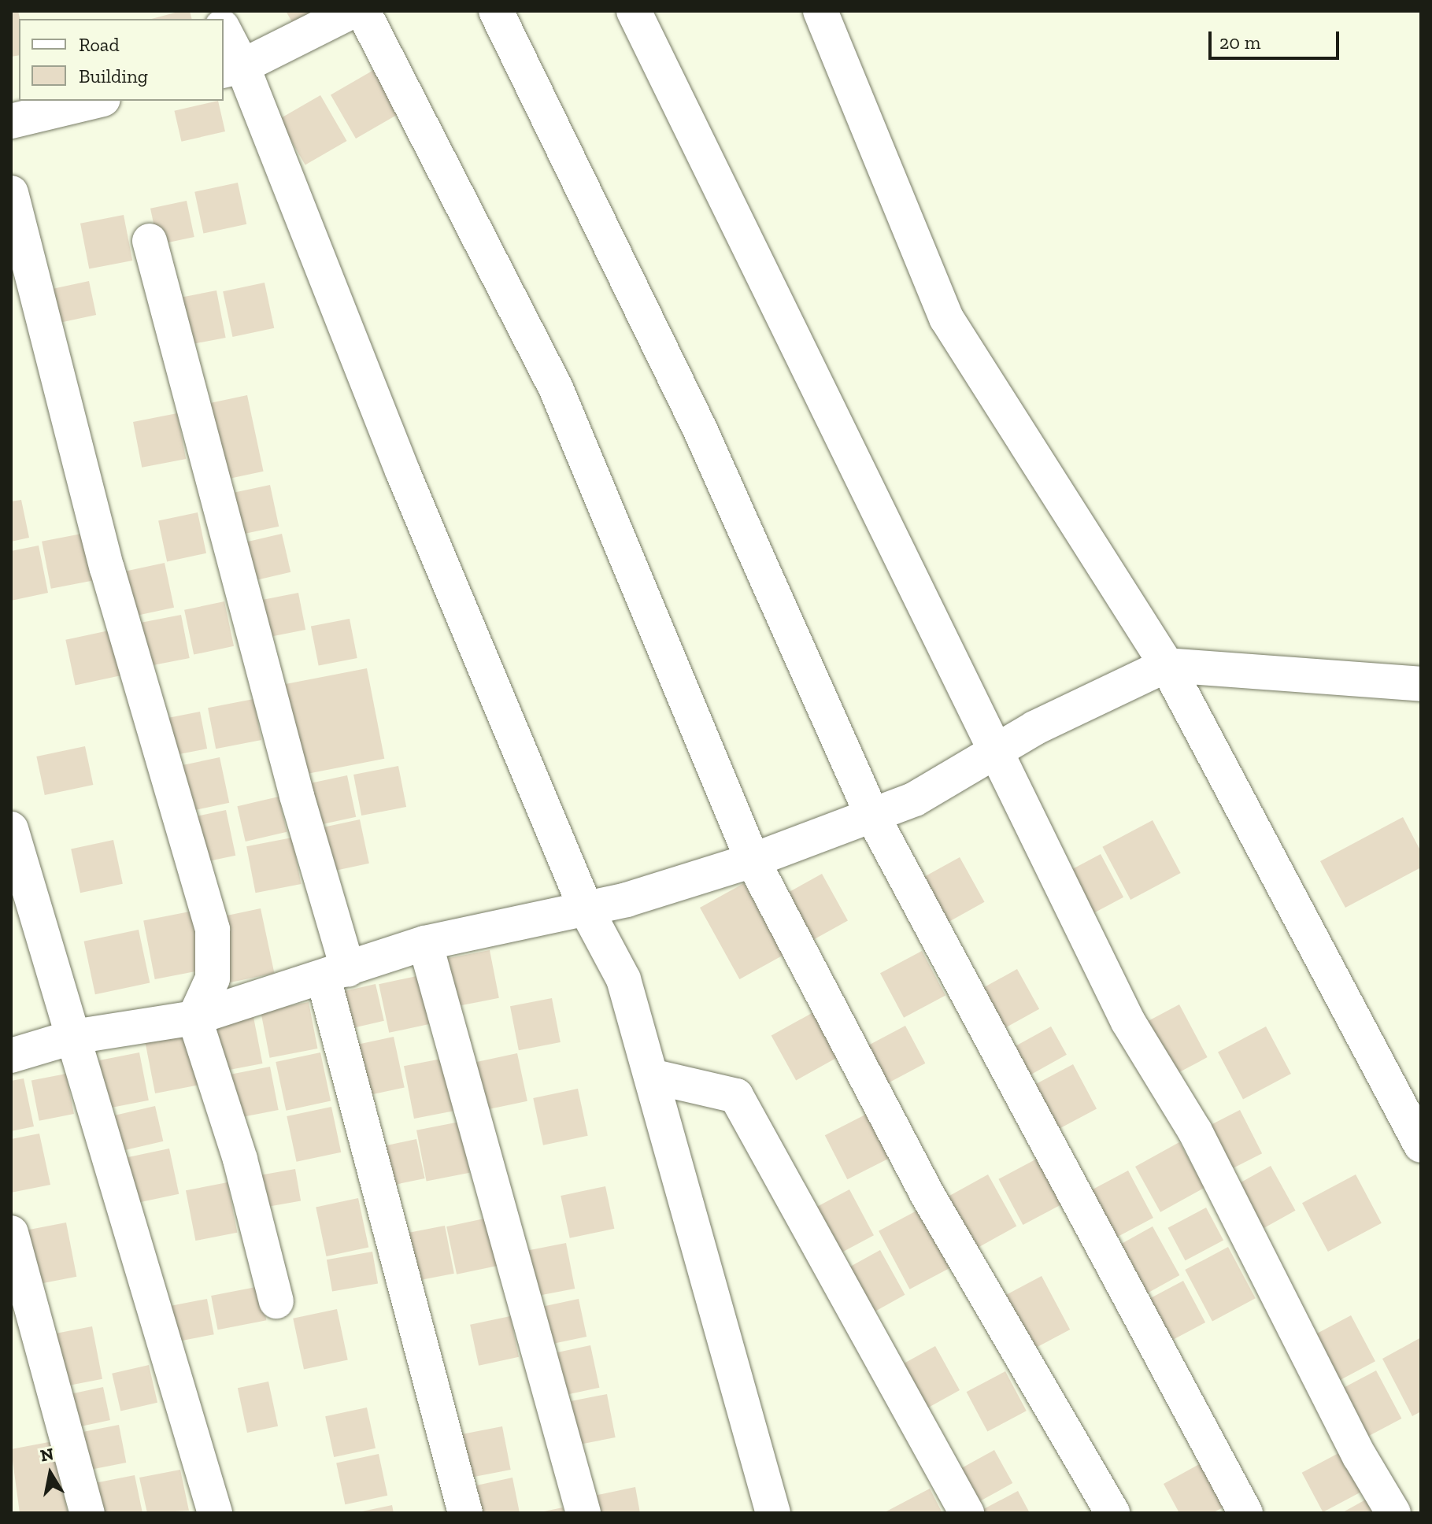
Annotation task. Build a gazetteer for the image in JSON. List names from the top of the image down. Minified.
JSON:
{"legend":["Road","Building"],"scale_bar":"20 m","north":"top"}
